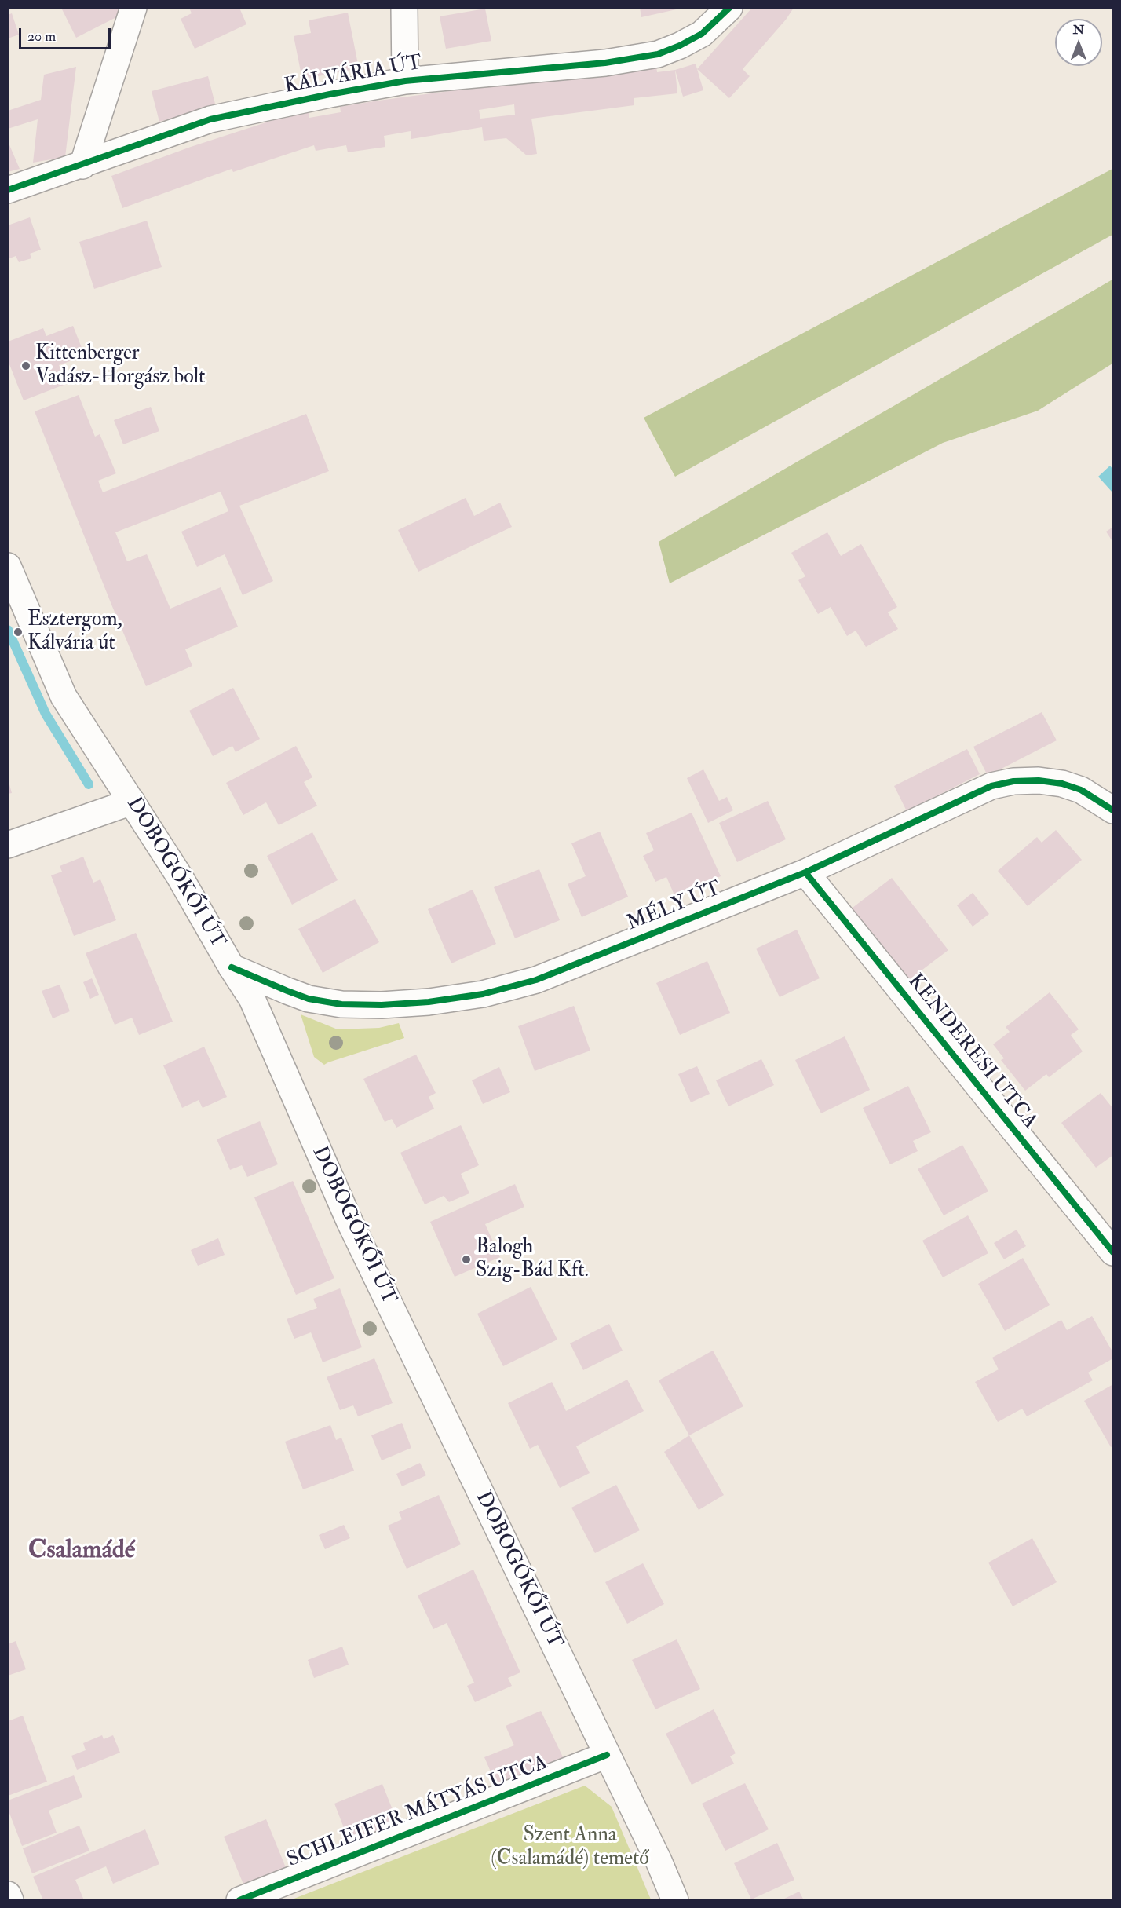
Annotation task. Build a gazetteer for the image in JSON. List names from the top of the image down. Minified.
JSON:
{"streets":{"street":["KÁLVÁRIA ÚT","DOBOGÓKŐI ÚT","MÉLY ÚT","KENDERESI UTCA","SCHLEIFER MÁTYÁS UTCA"]},"crossings":[["DOBOGÓKŐI ÚT","MÉLY ÚT"],["DOBOGÓKŐI ÚT","SCHLEIFER MÁTYÁS UTCA"],["MÉLY ÚT","KENDERESI UTCA"]],"districts":["Csalamádé"],"parks":["Szent Anna (Csalamádé) temető"],"places":["Kittenberger Vadász-Horgász bolt","Esztergom, Kálvária út","Balogh Szig-Bád Kft."],"scale_bar":"20 m","north":"top"}
